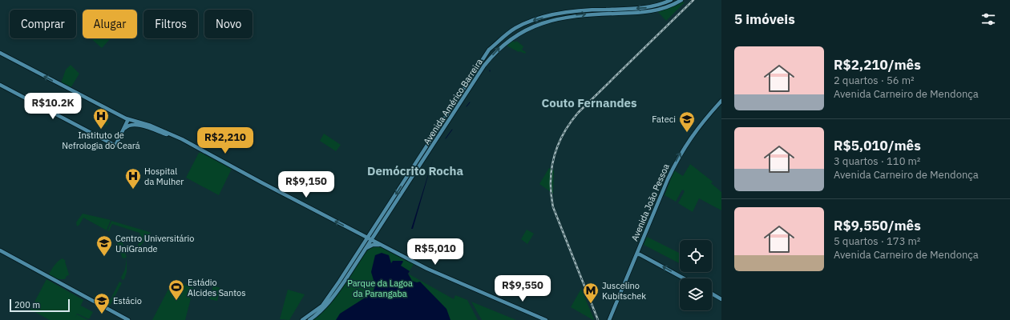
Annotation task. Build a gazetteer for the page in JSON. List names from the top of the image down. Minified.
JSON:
{"streets":{"main road":["Avenida Américo Barreira","Avenida João Pessoa"]},"one_way":["Avenida João Pessoa"],"districts":["Couto Fernandes","Demócrito Rocha"],"parks":["Parque da Lagoa da Parangaba"],"places":{"hospital":["Instituto de Nefrologia do Ceará","Hospital da Mulher"],"school or university":["Fateci","Centro Universitário UniGrande","Estácio"],"sports":["Estádio Alcides Santos"],"metro station":["Juscelino Kubitschek"]},"scale_bar":"200 m","page":{"heading":"5 imóveis","chip":["Comprar","Alugar","Filtros","Novo"],"list":[{"name":"R$2,210/mês","note":"2 quartos · 56 m² · Avenida Carneiro de Mendonça"},{"name":"R$5,010/mês","note":"3 quartos · 110 m² · Avenida Carneiro de Mendonça"},{"name":"R$9,550/mês","note":"5 quartos · 173 m² · Avenida Carneiro de Mendonça"}],"price":["R$10.2K","R$2,210","R$9,150","R$5,010","R$9,550"],"scale":"200 m"}}
